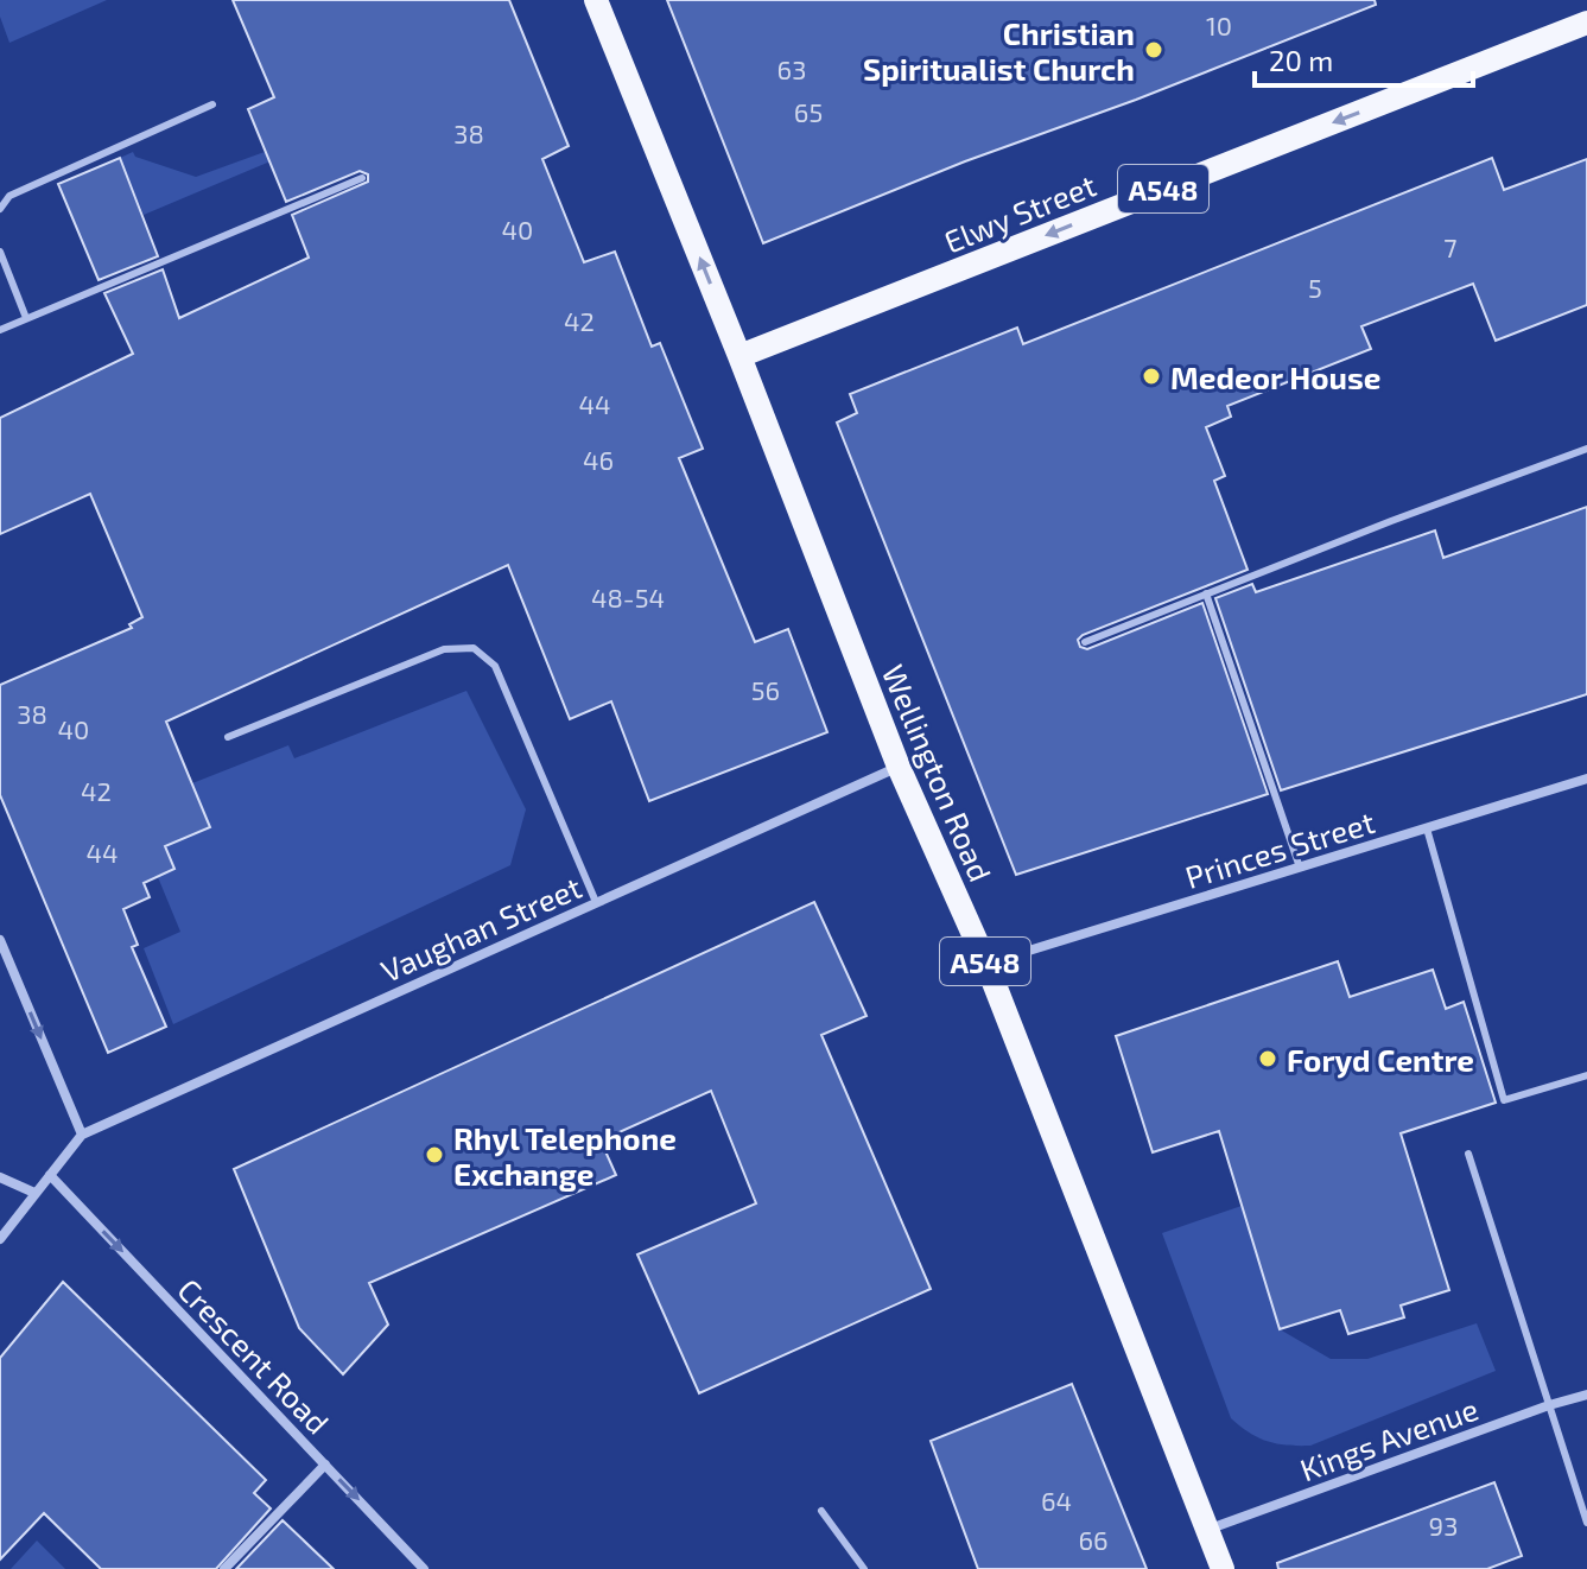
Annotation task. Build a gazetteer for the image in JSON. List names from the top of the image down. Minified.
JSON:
{"streets":{"main road":["A548","Elwy Street","Wellington Road"],"street":["Princes Street","Vaughan Street","Crescent Road","Kings Avenue"]},"crossings":[["Elwy Street","Wellington Road"],["Wellington Road","Princes Street"],["Wellington Road","Vaughan Street"],["Wellington Road","Kings Avenue"]],"one_way":["Elwy Street","Crescent Road"],"places":["Christian Spiritualist Church","Medeor House","Foryd Centre","Rhyl Telephone Exchange"],"house_numbers":["10","63","65","38","40","7","5","42","44","46","48-54","56","38","40","42","44","64","93","66"],"scale_bar":"20 m"}
